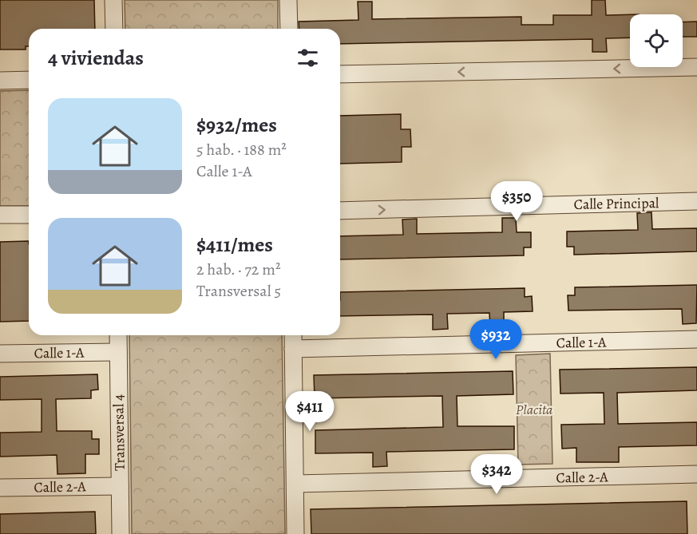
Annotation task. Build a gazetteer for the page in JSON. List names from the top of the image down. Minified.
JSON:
{"streets":{"street":["Calle Principal","Calle 1-A","Transversal 4","Calle 2-A"]},"crossings":[["Calle 1-A","Transversal 4"],["Transversal 4","Calle 2-A"]],"parks":["Placita"],"page":{"heading":"4 viviendas","list":[{"name":"$932/mes","note":"5 hab. · 188 m² · Calle 1-A"},{"name":"$411/mes","note":"2 hab. · 72 m² · Transversal 5"}],"price":["$350","$932","$411","$342"]}}
